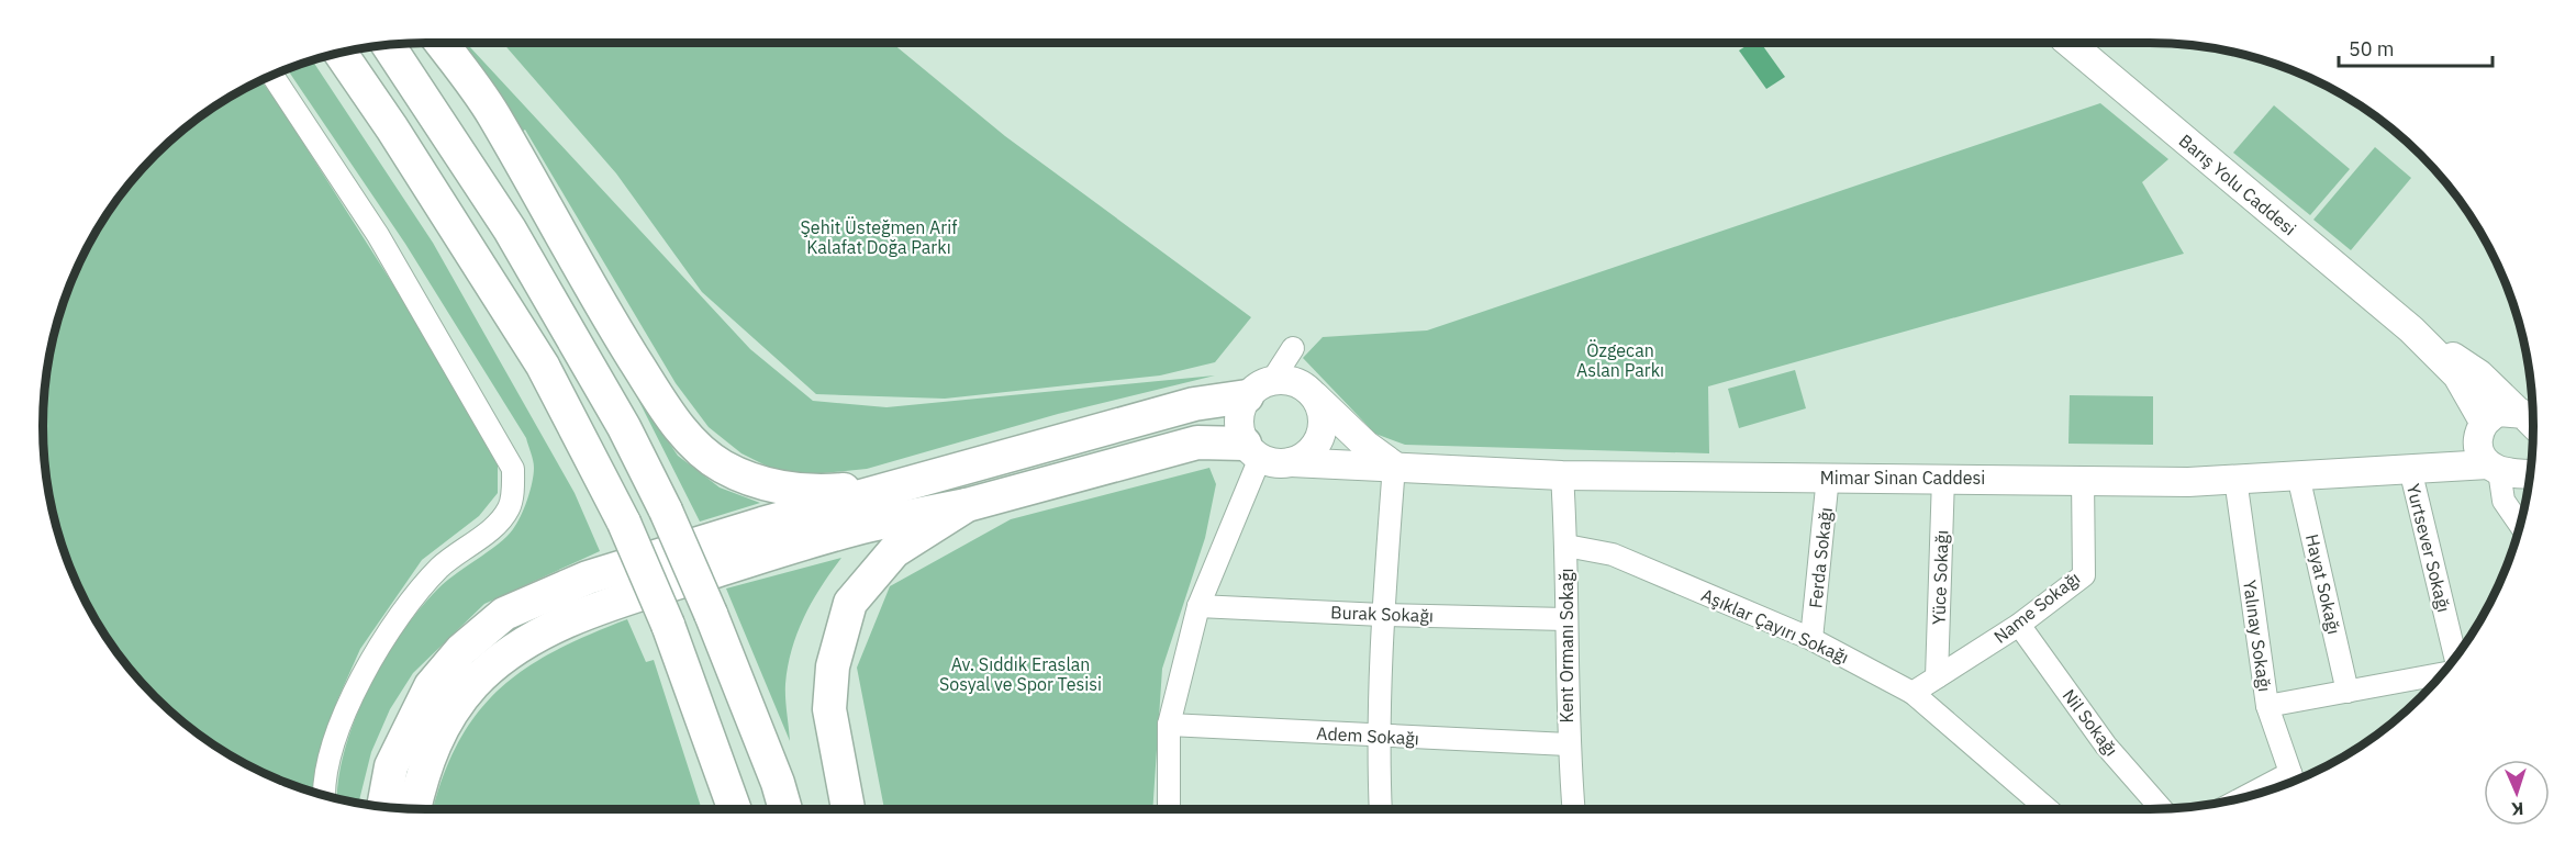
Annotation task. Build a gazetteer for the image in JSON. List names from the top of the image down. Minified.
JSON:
{"streets":{"main road":["Barış Yolu Caddesi","Mimar Sinan Caddesi"],"street":["Yurtsever Sokağı","Ferda Sokağı","Yüce Sokağı","Hayat Sokağı","Name Sokağı","Burak Sokağı","Aşıklar Çayırı Sokağı","Yalınay Sokağı","Kent Ormanı Sokağı","Nil Sokağı","Adem Sokağı"]},"crossings":[["Mimar Sinan Caddesi","Yurtsever Sokağı"],["Mimar Sinan Caddesi","Ferda Sokağı"],["Mimar Sinan Caddesi","Yüce Sokağı"],["Mimar Sinan Caddesi","Hayat Sokağı"],["Mimar Sinan Caddesi","Name Sokağı"],["Mimar Sinan Caddesi","Yalınay Sokağı"],["Mimar Sinan Caddesi","Kent Ormanı Sokağı"],["Ferda Sokağı","Aşıklar Çayırı Sokağı"],["Yüce Sokağı","Name Sokağı"],["Name Sokağı","Aşıklar Çayırı Sokağı"],["Name Sokağı","Nil Sokağı"],["Burak Sokağı","Kent Ormanı Sokağı"],["Aşıklar Çayırı Sokağı","Kent Ormanı Sokağı"],["Kent Ormanı Sokağı","Adem Sokağı"]],"parks":["Şehit Üsteğmen Arif Kalafat Doğa Parkı","Özgecan Aslan Parkı","Av. Sıddık Eraslan Sosyal ve Spor Tesisi"],"scale_bar":"50 m","north":"bottom"}
